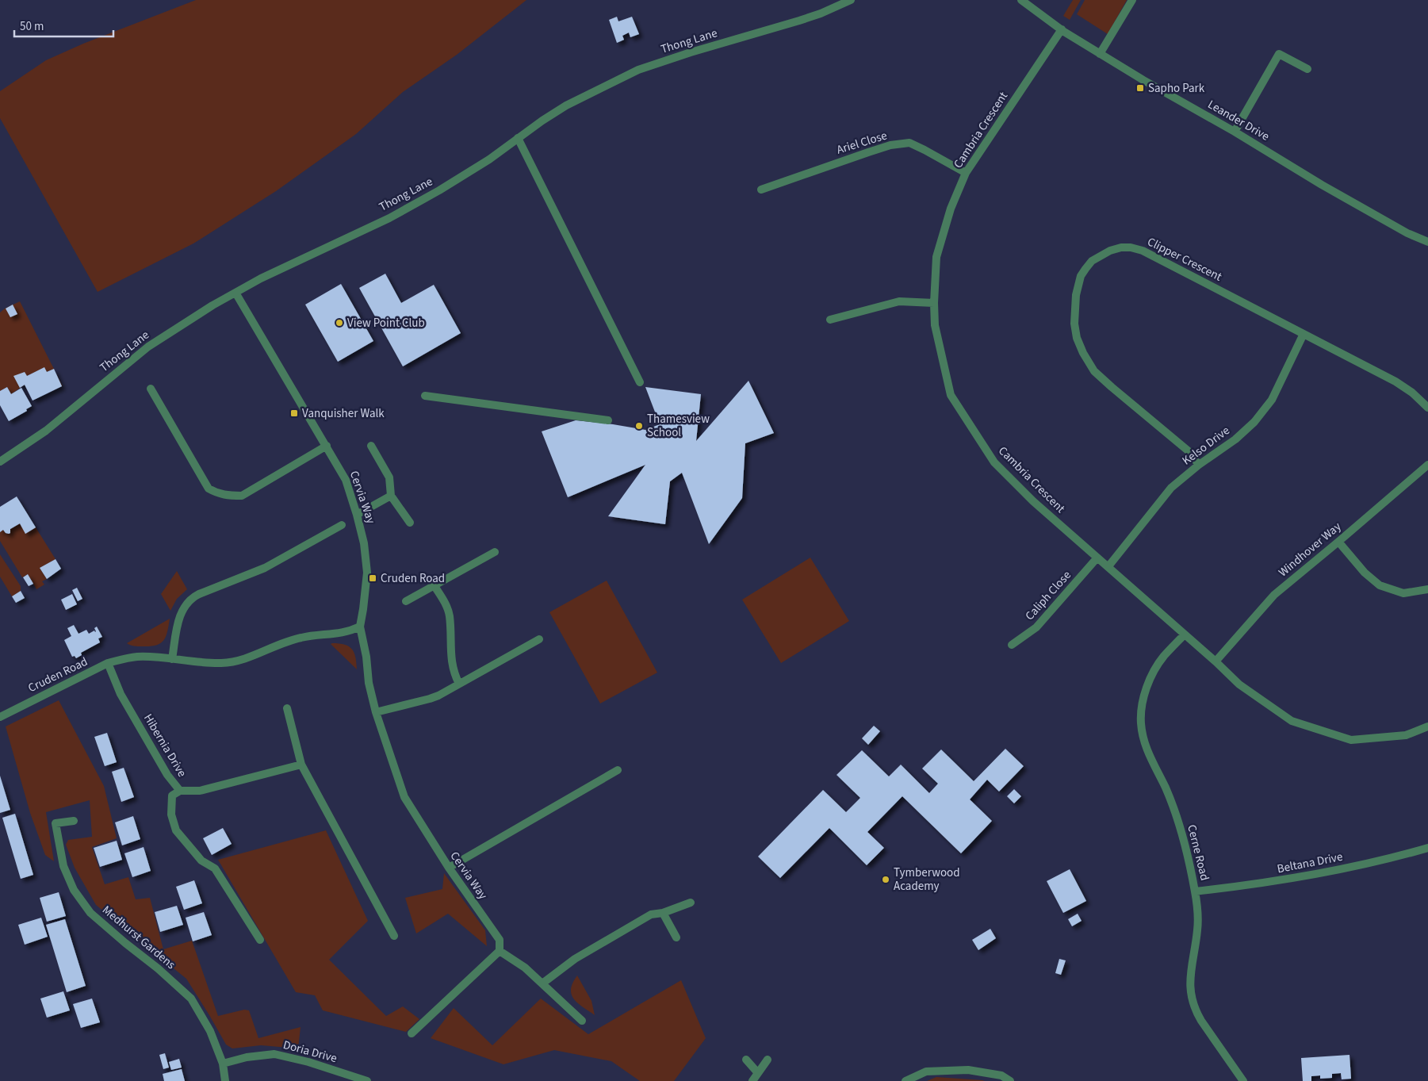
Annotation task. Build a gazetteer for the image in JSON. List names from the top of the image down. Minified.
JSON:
{"streets":{"street":["Thong Lane","Leander Drive","Cambria Crescent","Ariel Close","Clipper Crescent","Kelso Drive","Cervia Way","Windhover Way","Caliph Close","Cruden Road","Hibernia Drive","Cerne Road","Beltana Drive","Medhurst Gardens","Doria Drive"]},"crossings":[["Thong Lane","Cervia Way"],["Leander Drive","Cambria Crescent"],["Cambria Crescent","Ariel Close"],["Cambria Crescent","Kelso Drive"],["Cambria Crescent","Windhover Way"],["Cambria Crescent","Caliph Close"],["Cambria Crescent","Cerne Road"],["Clipper Crescent","Kelso Drive"],["Cervia Way","Cruden Road"],["Cruden Road","Hibernia Drive"],["Cerne Road","Beltana Drive"],["Medhurst Gardens","Doria Drive"]],"places":{"transit":["Sapho Park","Vanquisher Walk","Cruden Road"],"other":["View Point Club","Thamesview School","Tymberwood Academy"]},"scale_bar":"50 m"}
